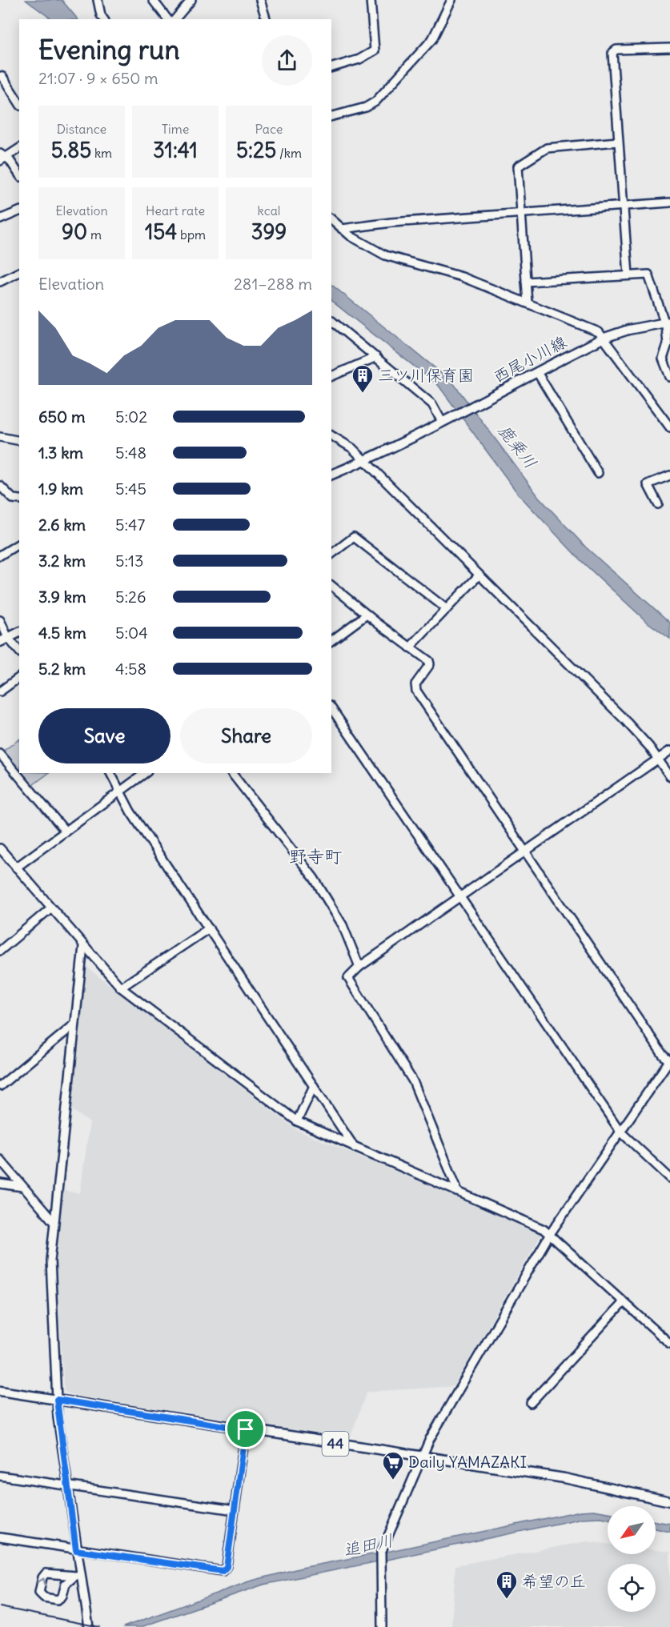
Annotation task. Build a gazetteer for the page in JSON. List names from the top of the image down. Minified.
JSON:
{"streets":{"main road":["西尾小川線","44"]},"districts":["野寺町"],"water":["鹿乗川","追田川"],"places":{"building":["三ツ川保育園","希望の丘"],"supermarket":["Daily YAMAZAKI"]},"north":"bottom left","page":{"heading":["Evening run","21:07 · 9 × 650 m"],"stats":[["Distance","5.85 km"],["Time","31:41"],["Pace","5:25 /km"],["Elevation","90 m"],["Heart rate","154 bpm"],["kcal","399"]],"chart":["Elevation","281–288 m"],"list":[{"name":"650 m","note":"5:02"},{"name":"1.3 km","note":"5:48"},{"name":"1.9 km","note":"5:45"},{"name":"2.6 km","note":"5:47"},{"name":"3.2 km","note":"5:13"},{"name":"3.9 km","note":"5:26"},{"name":"4.5 km","note":"5:04"},{"name":"5.2 km","note":"4:58"}],"buttons":["Save","Share"]}}
